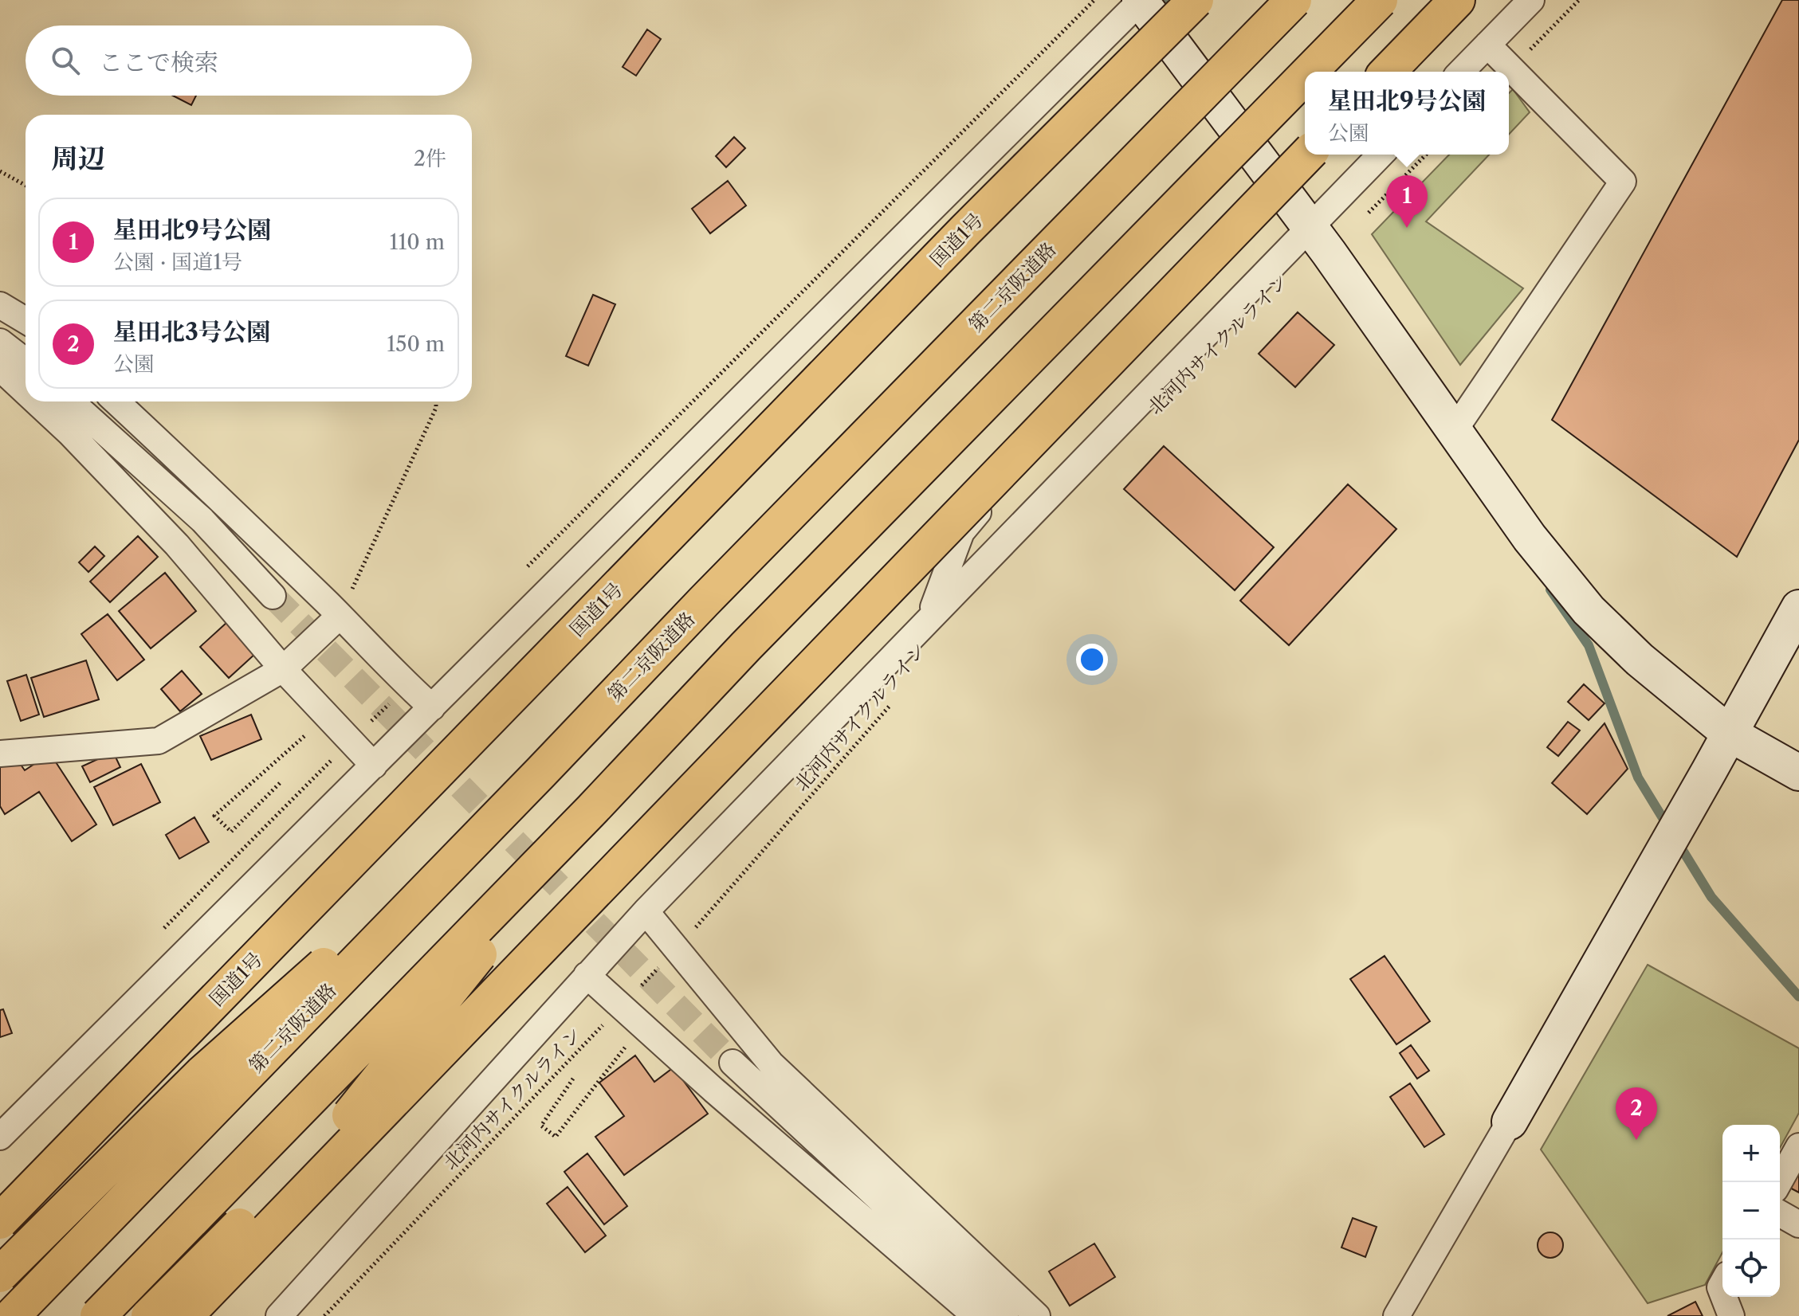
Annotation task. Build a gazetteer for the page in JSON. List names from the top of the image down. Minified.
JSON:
{"streets":{"highway":["国道1号","第二京阪道路"],"path":["北河内サイクルライン"]},"page":{"search":"ここで検索","popup":["星田北9号公園","公園"],"heading":["周辺","2件"],"pins":["1","2"],"list":[{"mark":"1","name":"星田北9号公園","note":"公園 · 国道1号","value":"110 m"},{"mark":"2","name":"星田北3号公園","note":"公園","value":"150 m"}],"map_buttons":["+","−"]}}
